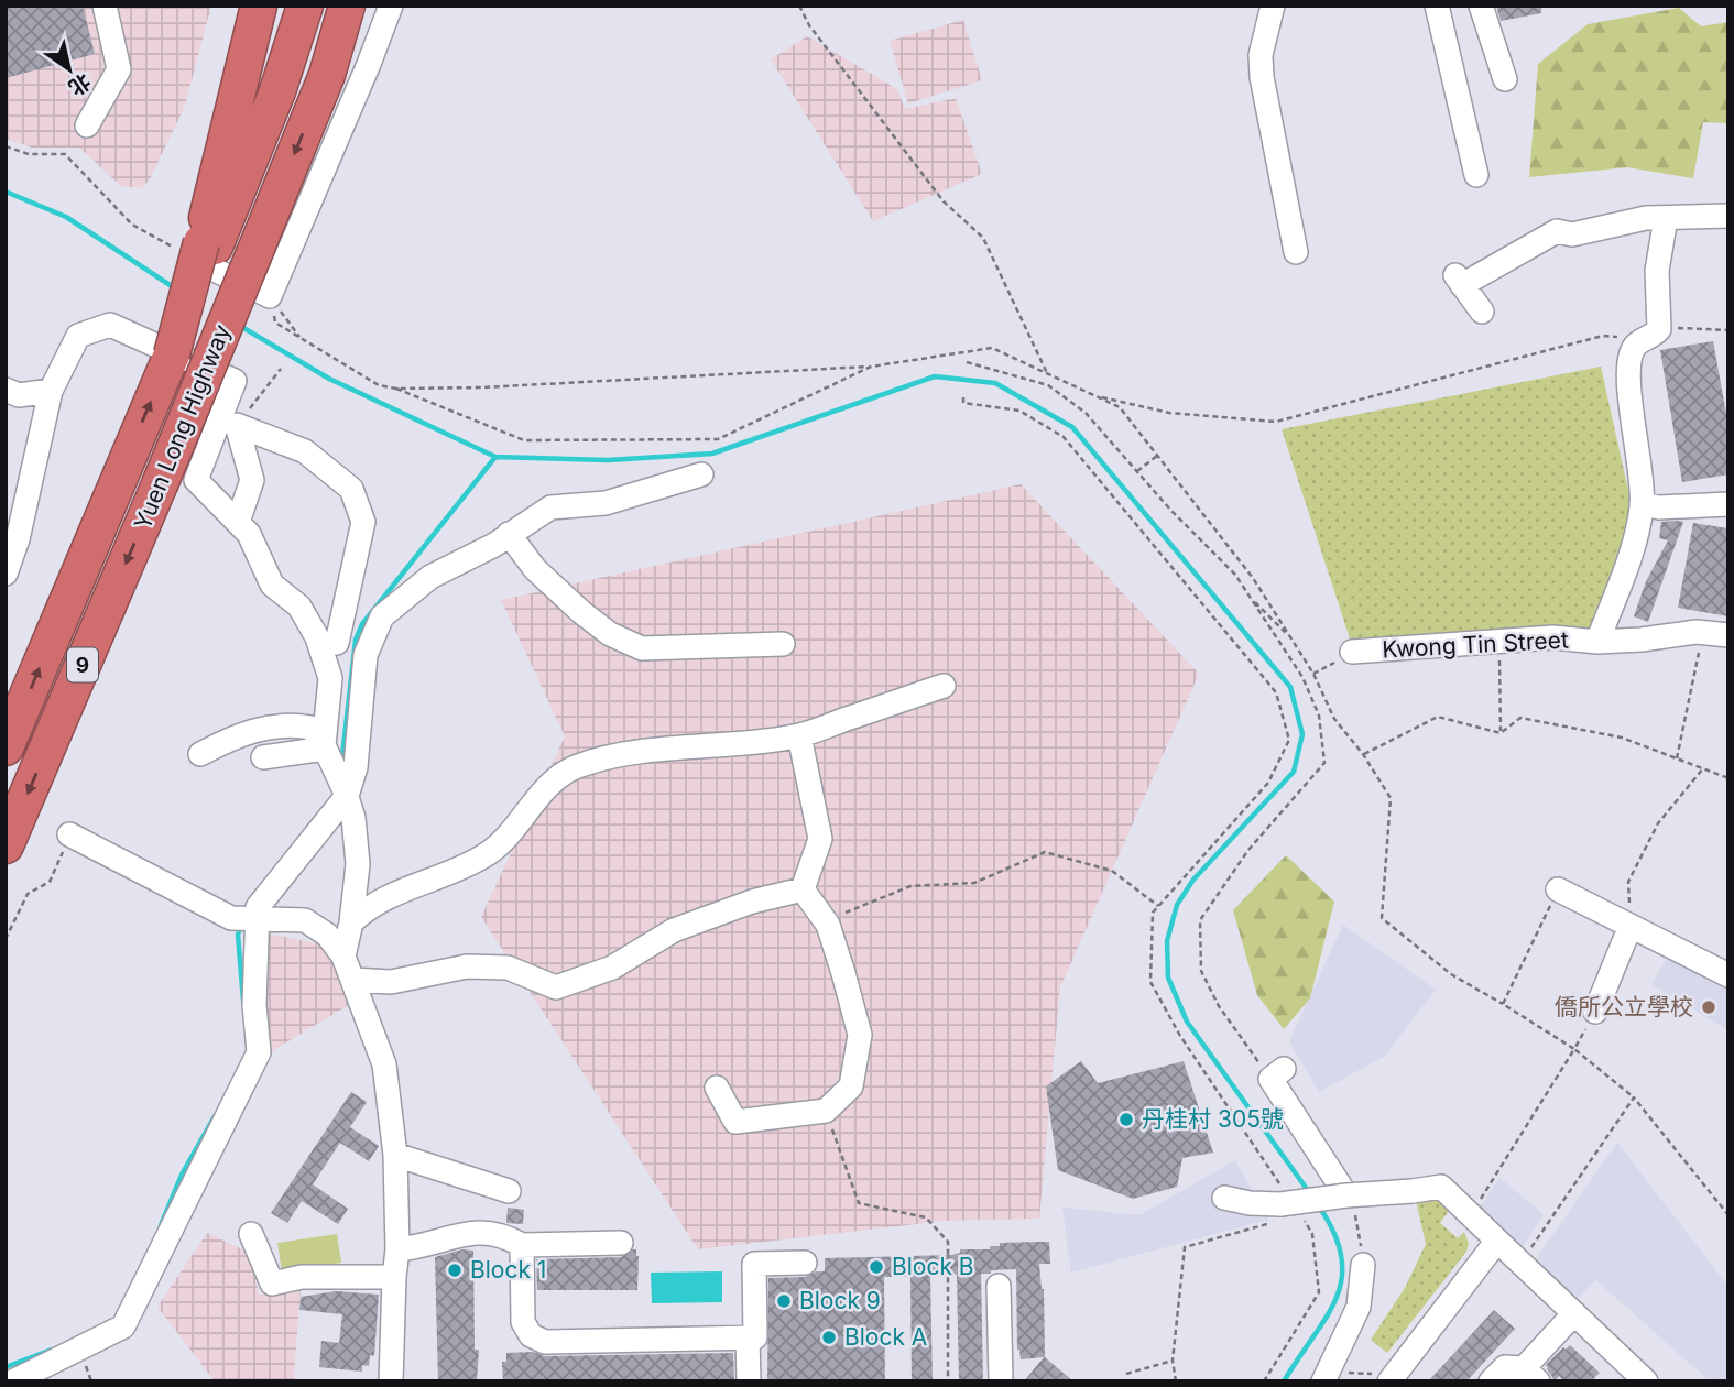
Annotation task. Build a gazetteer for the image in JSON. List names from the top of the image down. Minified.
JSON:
{"streets":{"highway":["Yuen Long Highway","9"],"street":["Kwong Tin Street"]},"places":["僑所公立學校","丹桂村 305號","Block B","Block 1","Block 9","Block A"],"north":"bottom right"}
